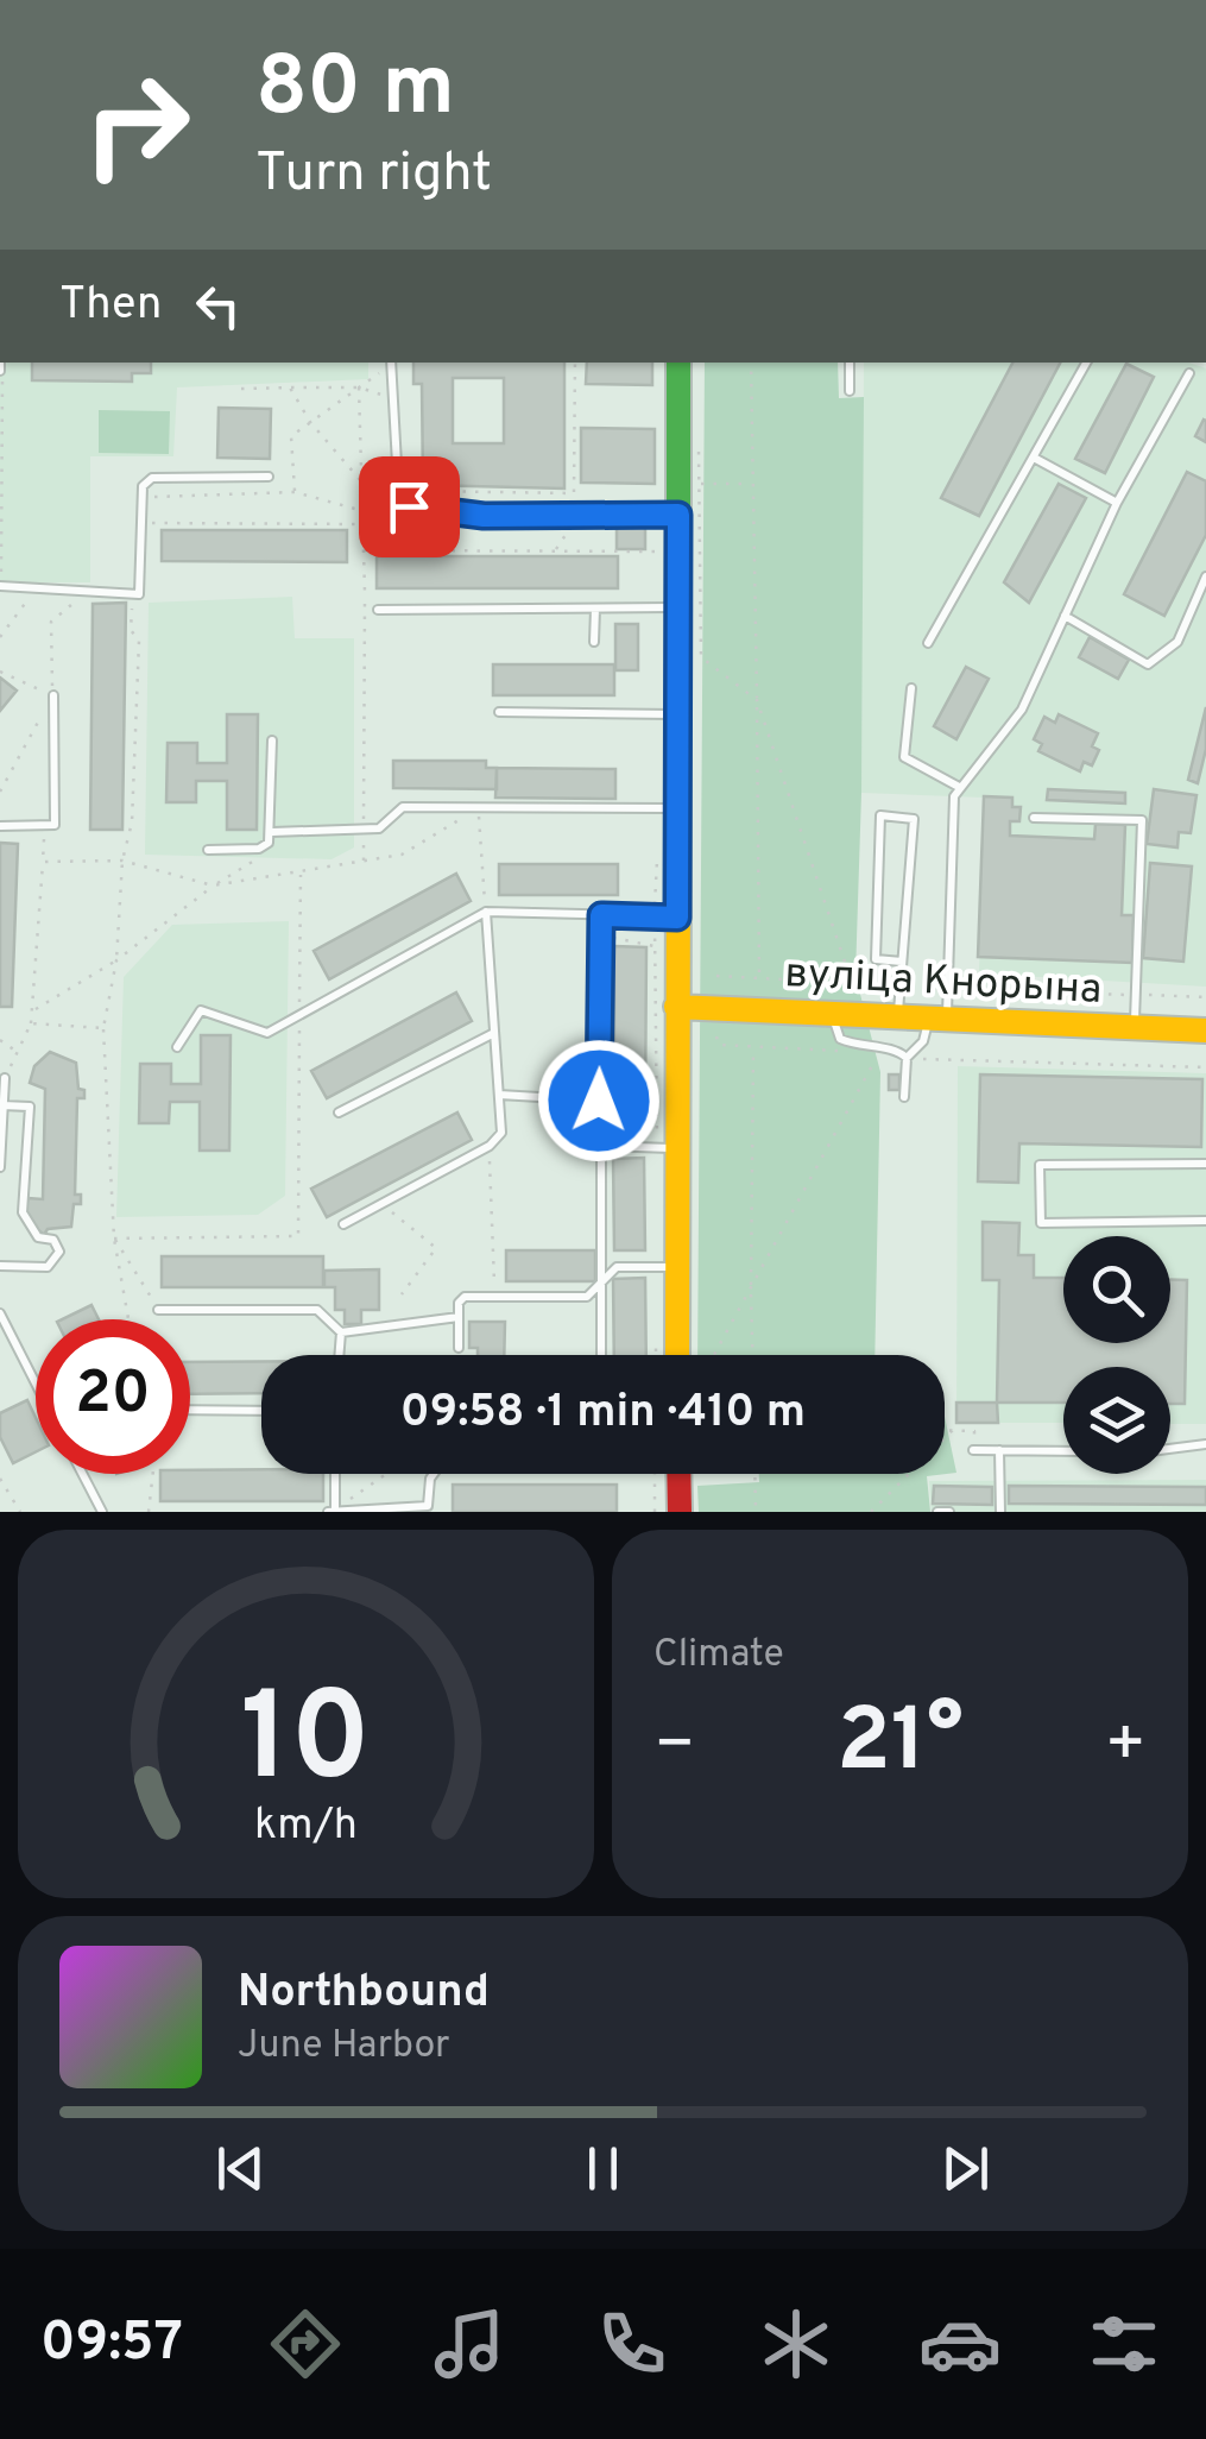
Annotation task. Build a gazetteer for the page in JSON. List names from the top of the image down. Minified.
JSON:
{"streets":{"main road":["вуліца Кнорына"]},"page":{"turn":["80 m","Turn right"],"then":"Then","limit":"20","trip":"09:58 · 1 min · 410 m","tile":"Climate","heat":["−","21°","+"],"song":["Northbound","June Harbor"],"tabs":"09:57","gauge":["10","km/h"]}}
